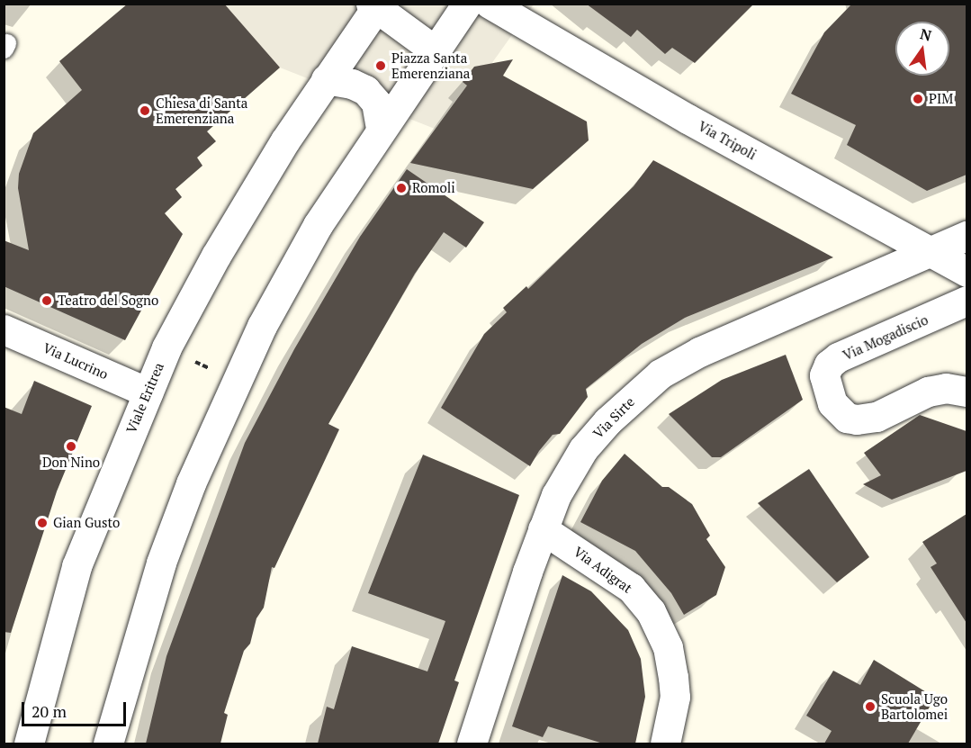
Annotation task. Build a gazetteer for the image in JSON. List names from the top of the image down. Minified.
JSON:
{"streets":{"street":["Via Tripoli","Via Mogadiscio","Via Lucrino","Viale Eritrea","Via Sirte","Via Adigrat"]},"crossings":[["Via Tripoli","Via Sirte"],["Via Lucrino","Viale Eritrea"],["Via Sirte","Via Adigrat"]],"places":["Piazza Santa Emerenziana","PIM","Chiesa di Santa Emerenziana","Romoli","Teatro del Sogno","Don Nino","Gian Gusto","Scuola Ugo Bartolomei"],"scale_bar":"20 m","north":"top"}
